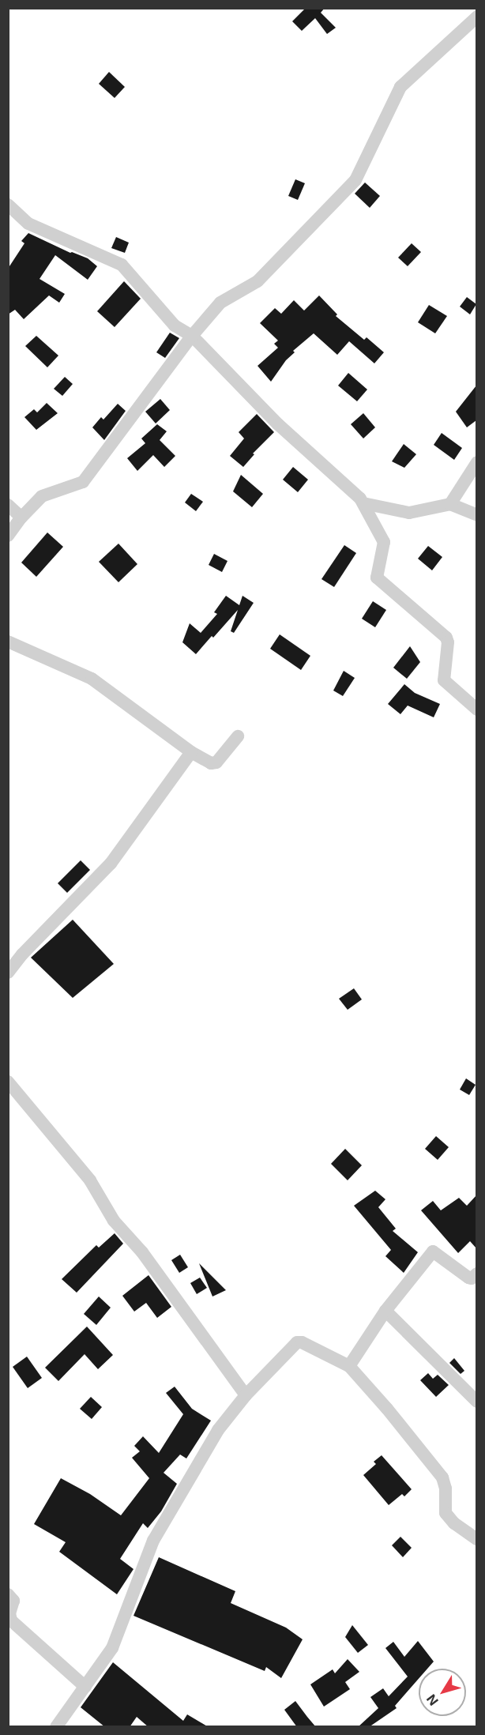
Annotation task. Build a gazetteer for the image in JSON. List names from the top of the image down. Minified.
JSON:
{"north":"bottom left"}
